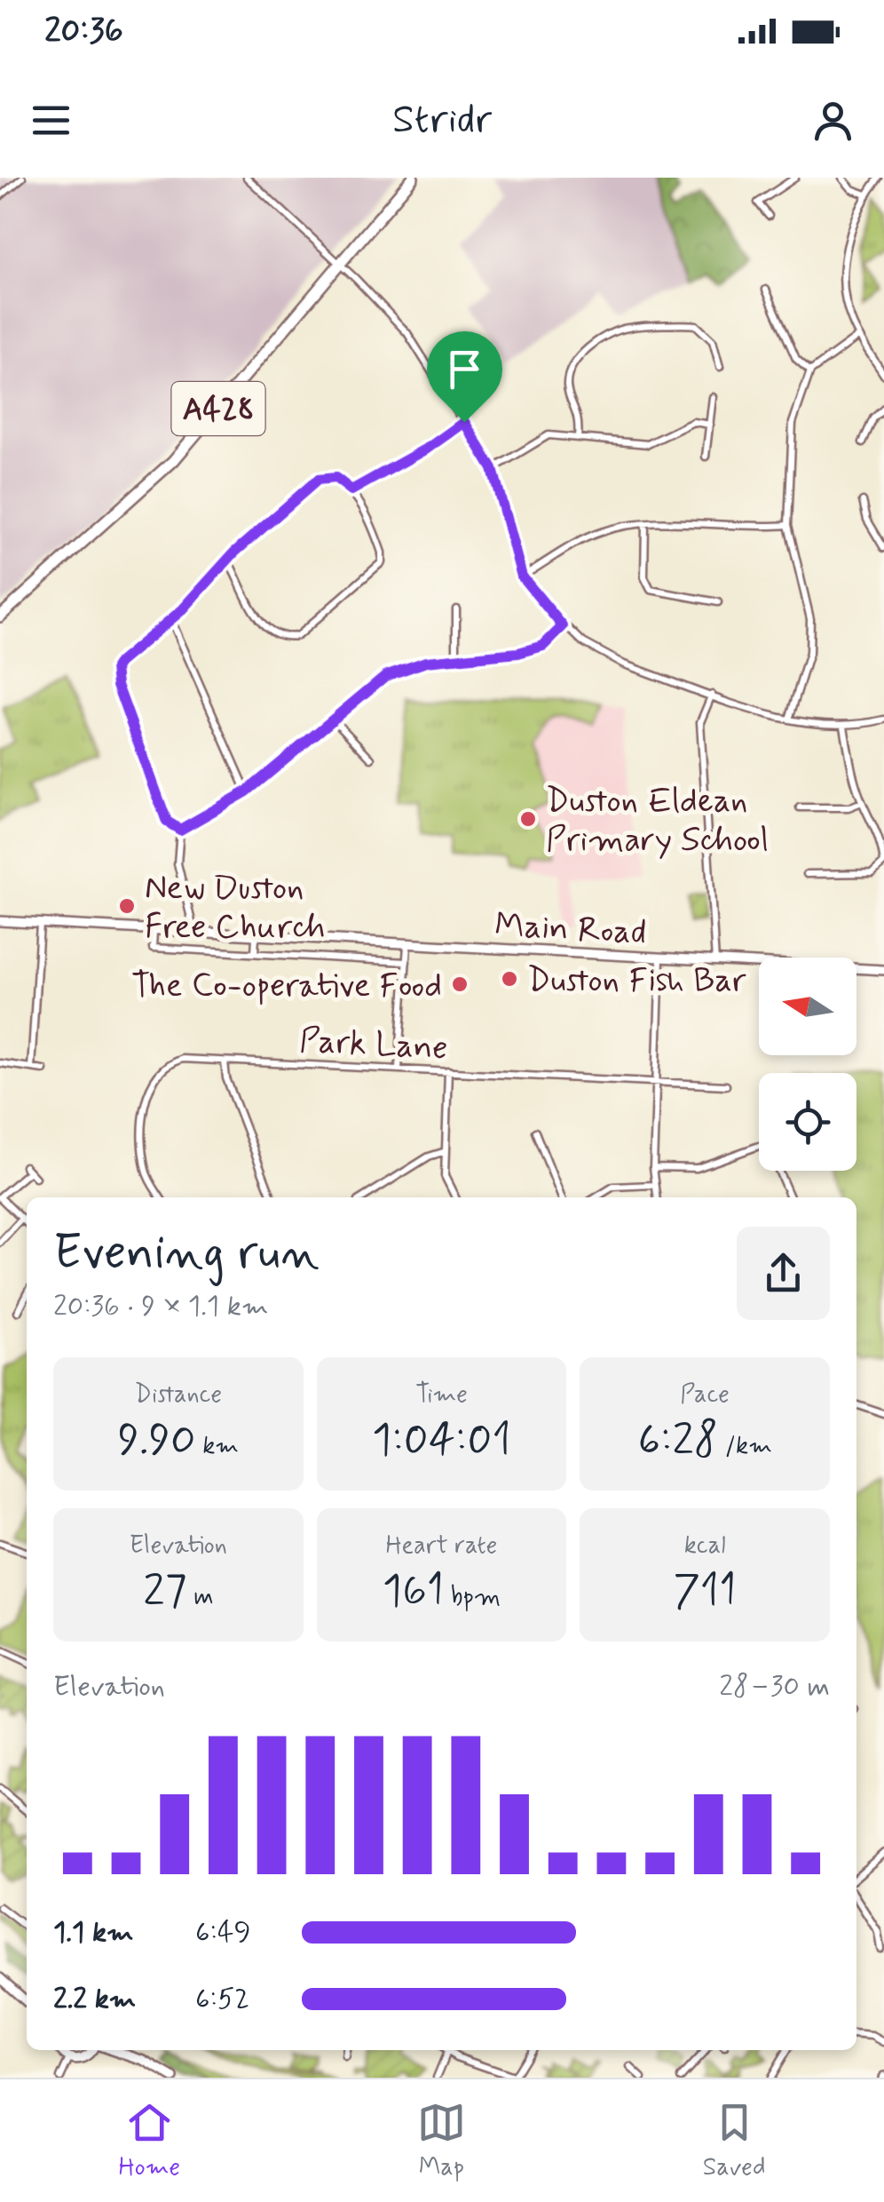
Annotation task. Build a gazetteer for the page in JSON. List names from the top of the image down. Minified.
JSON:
{"streets":{"main road":["A428"],"street":["Main Road","Park Lane"]},"places":["Duston Eldean Primary School","New Duston Free Church","Duston Fish Bar","The Co-operative Food"],"north":"left","page":{"status":"20:36","header":"Stridr","heading":["Evening run","20:36 · 9 × 1.1 km"],"stats":[["Distance","9.90 km"],["Time","1:04:01"],["Pace","6:28 /km"],["Elevation","27 m"],["Heart rate","161 bpm"],["kcal","711"]],"chart":["Elevation","28–30 m"],"list":[{"name":"1.1 km","note":"6:49"},{"name":"2.2 km","note":"6:52"}],"tabs":["Home","Map","Saved"]}}
